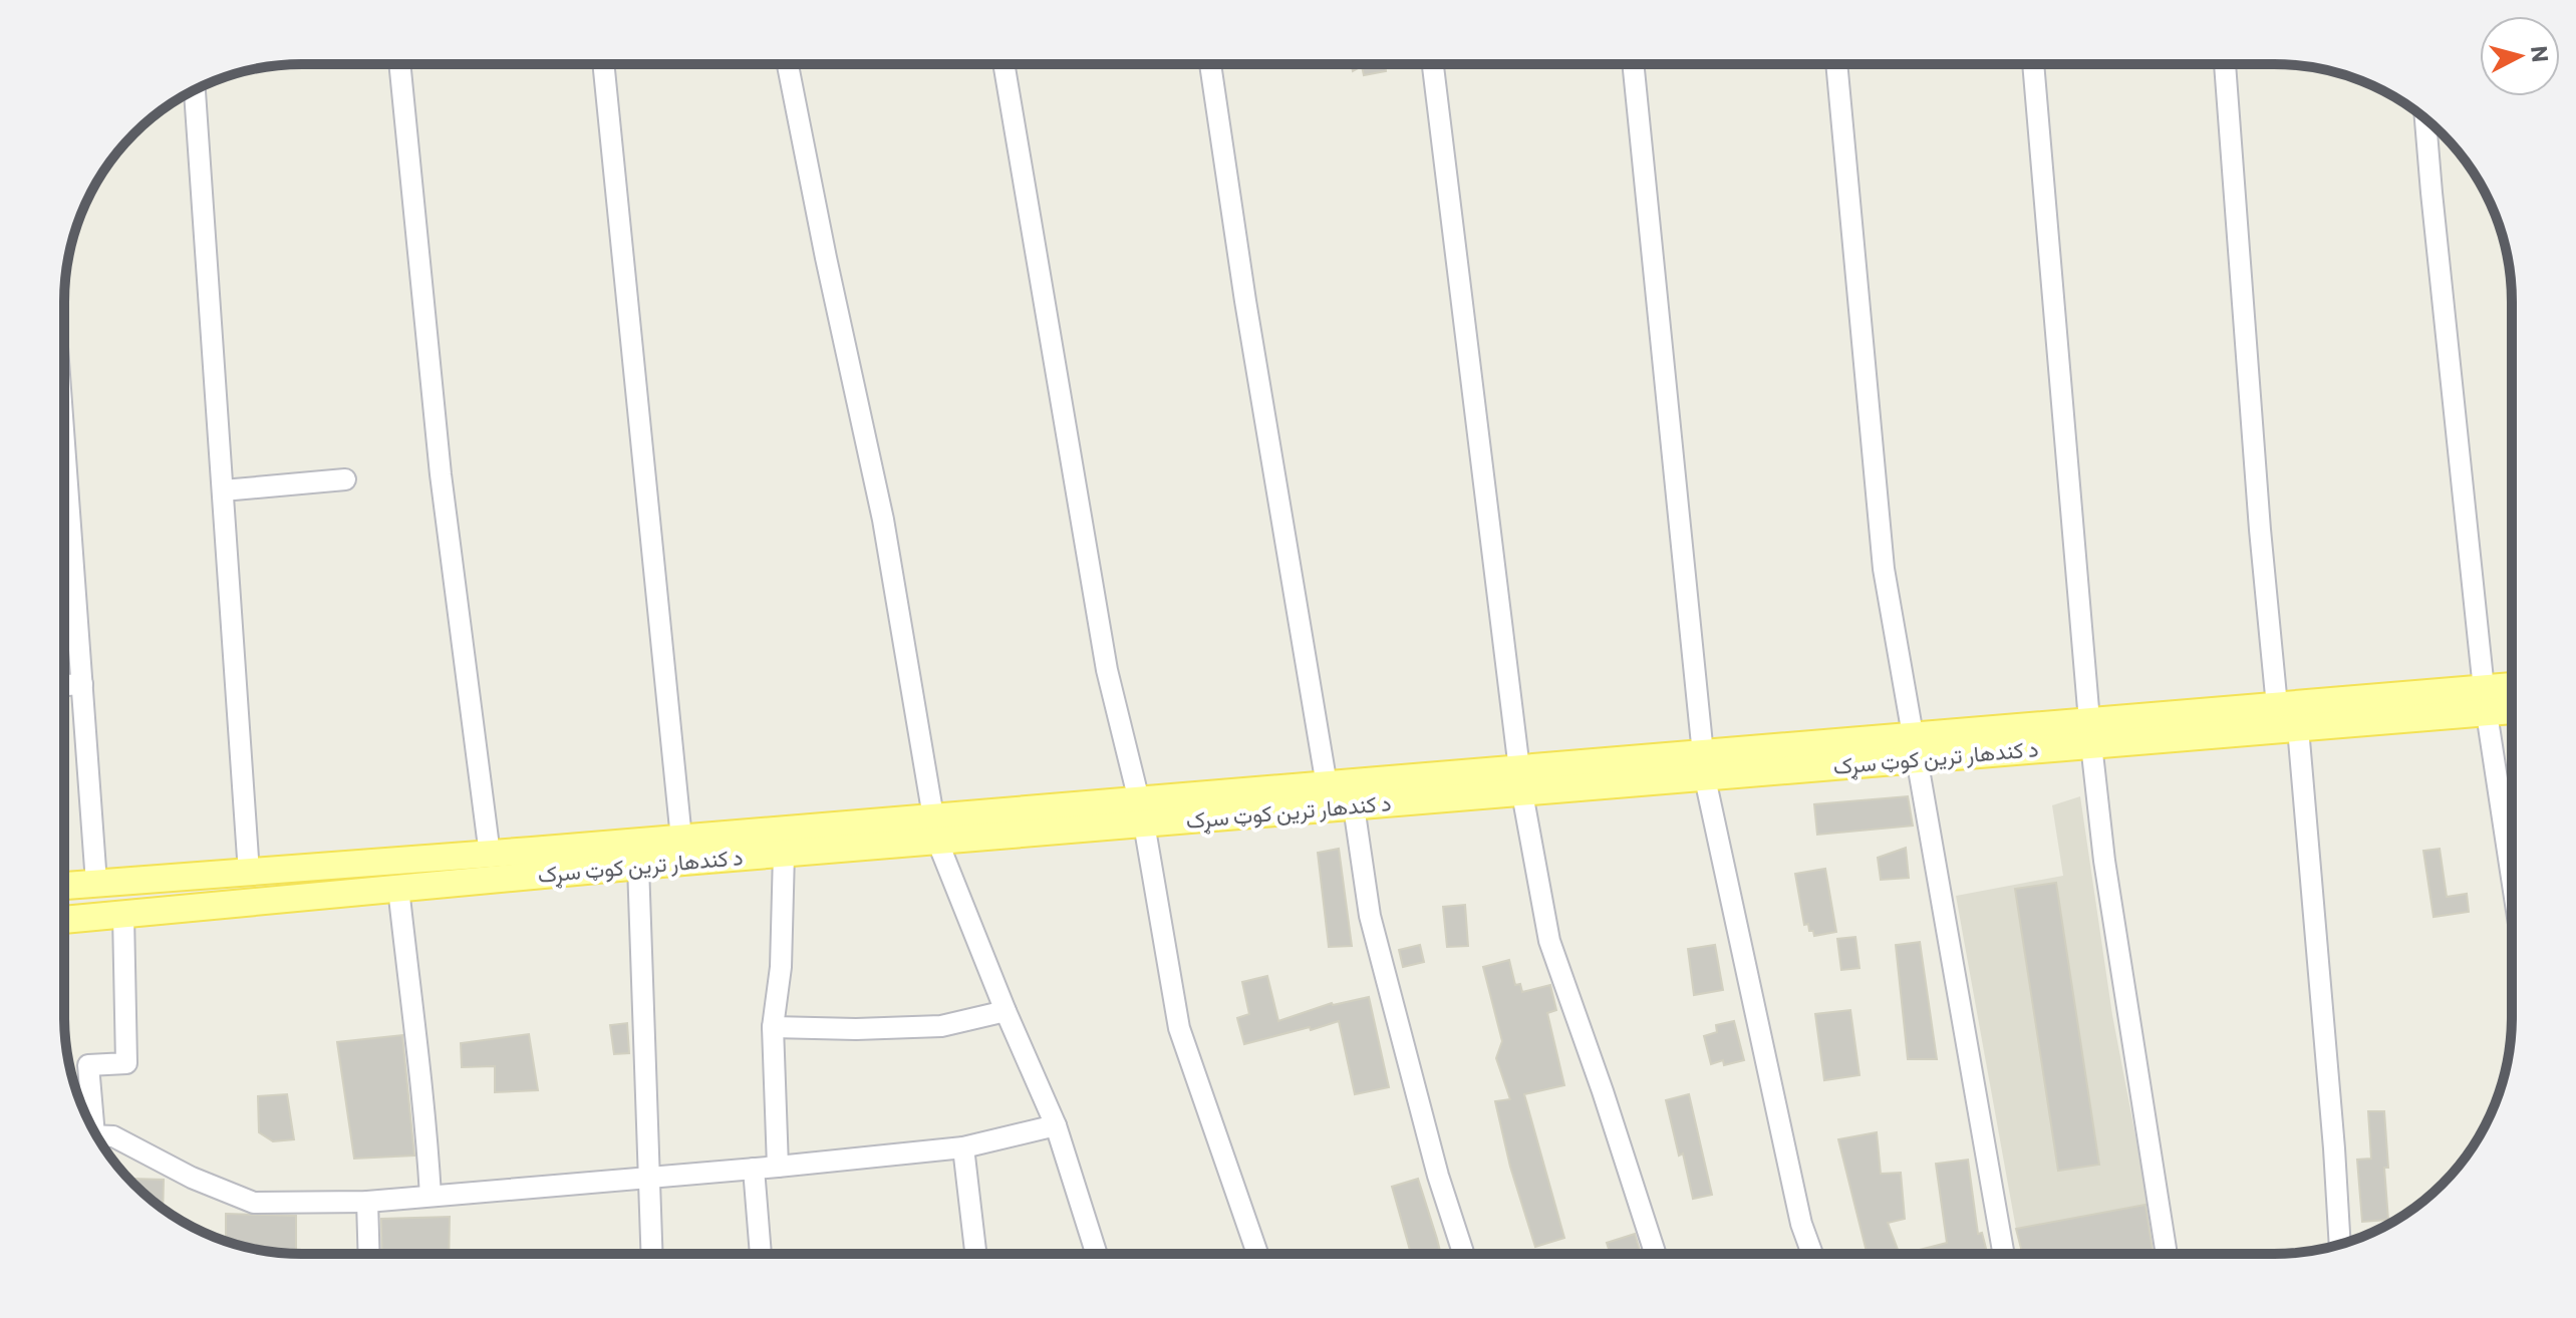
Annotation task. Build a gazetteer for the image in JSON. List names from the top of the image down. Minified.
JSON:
{"streets":{"main road":["د کندهار ترين کوټ سړک"]},"north":"right"}
